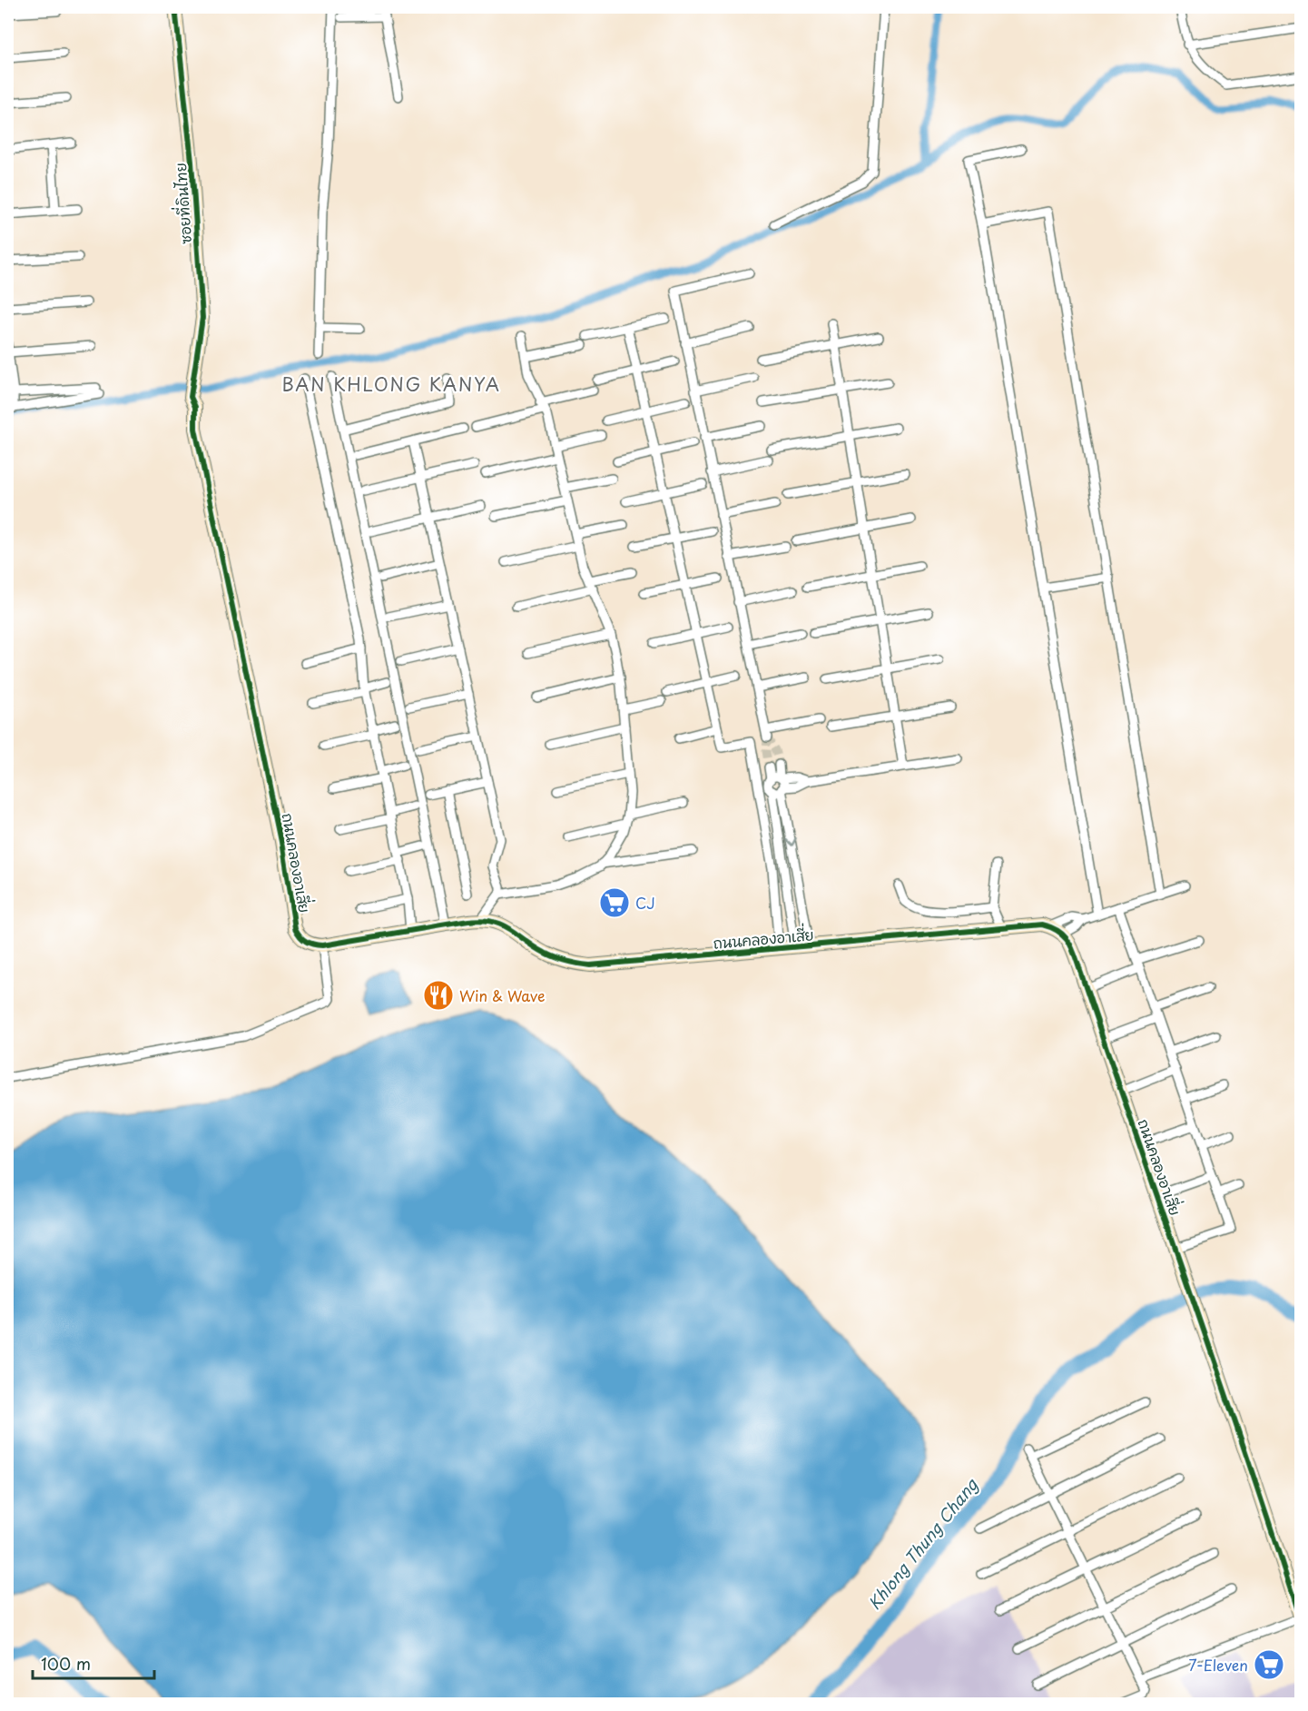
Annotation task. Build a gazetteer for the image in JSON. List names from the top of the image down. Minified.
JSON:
{"streets":{"street":["ซอยที่ดินไทย","ถนนคลองอาเสี่ย"]},"crossings":[["ซอยที่ดินไทย","ถนนคลองอาเสี่ย"]],"districts":["BAN KHLONG KANYA"],"water":["Khlong Thung Chang"],"places":{"supermarket":["CJ","7-Eleven"],"restaurant":["Win & Wave"]},"scale_bar":"100 m"}
